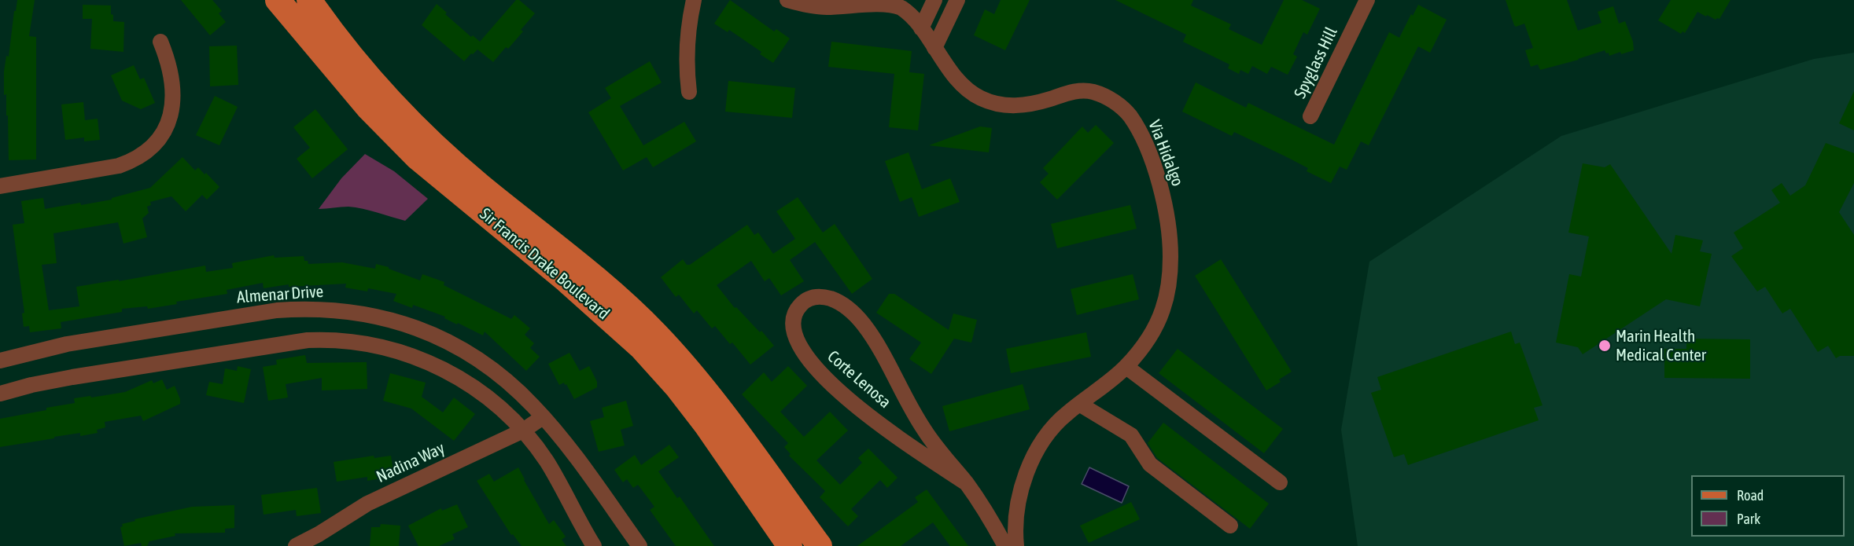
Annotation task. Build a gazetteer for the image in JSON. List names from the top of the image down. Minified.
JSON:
{"streets":{"main road":["Sir Francis Drake Boulevard"],"street":["Spyglass Hill","Via Hidalgo","Almenar Drive","Corte Lenosa","Nadina Way"]},"crossings":[["Almenar Drive","Nadina Way"]],"places":["Marin Health Medical Center"],"legend":["Road","Park"]}
